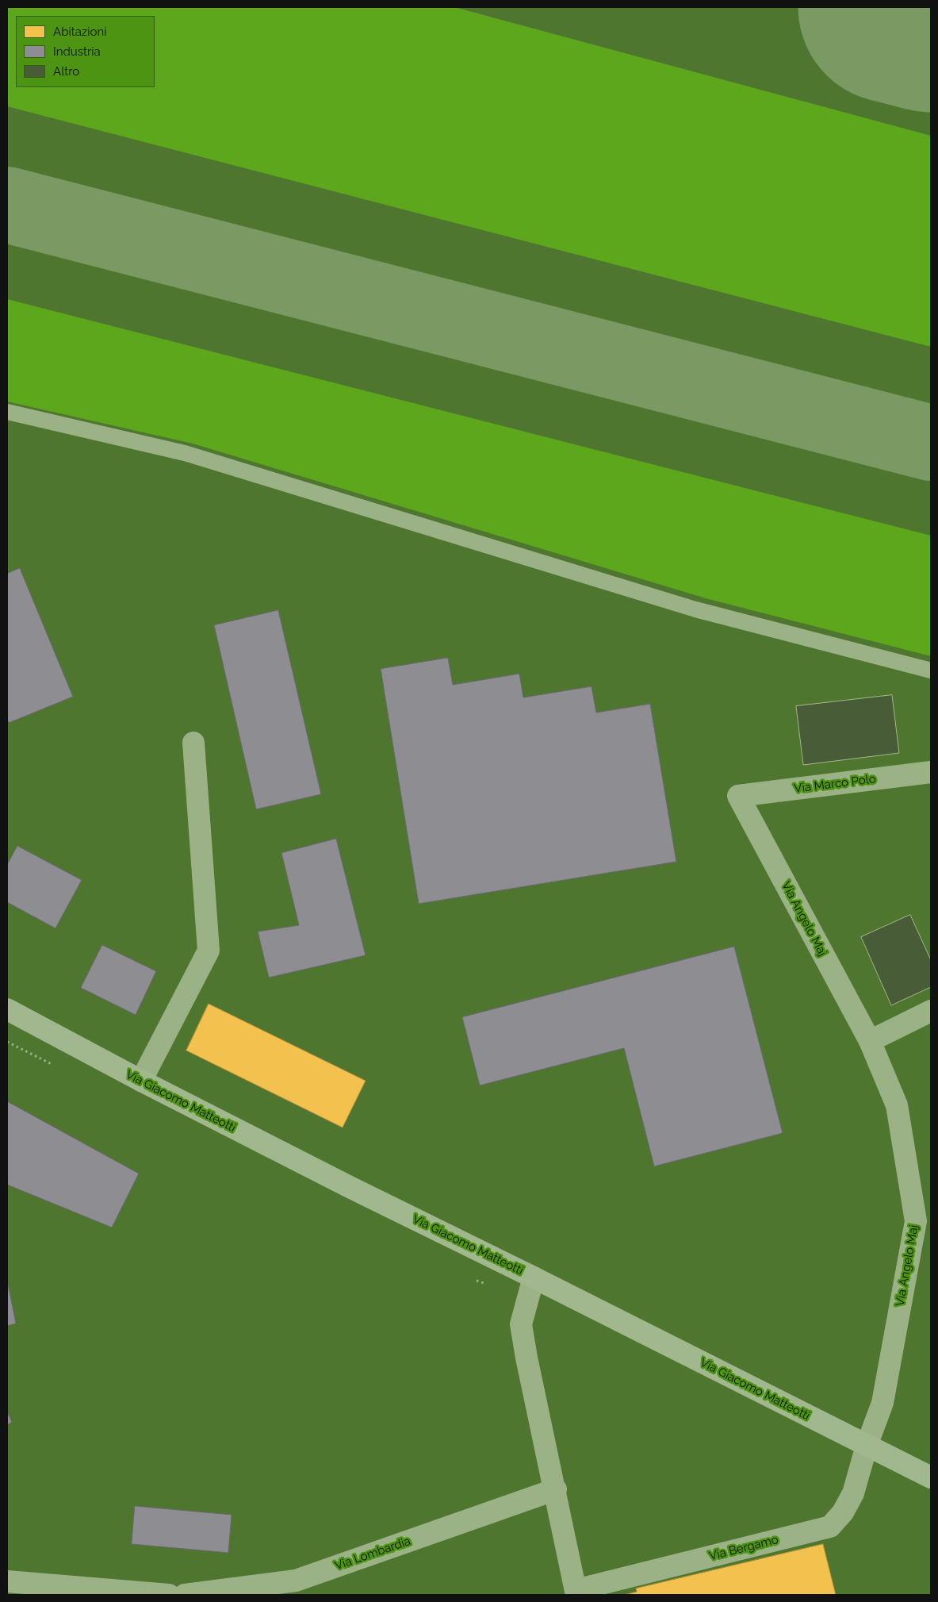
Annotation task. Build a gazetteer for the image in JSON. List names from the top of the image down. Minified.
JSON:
{"streets":{"street":["Via Marco Polo","Via Angelo Maj","Via Giacomo Matteotti","Via Bergamo","Via Lombardia"]},"crossings":[["Via Marco Polo","Via Angelo Maj"],["Via Angelo Maj","Via Giacomo Matteotti"],["Via Angelo Maj","Via Bergamo"],["Via Giacomo Matteotti","Via Bergamo"]],"legend":["Abitazioni","Industria","Altro"]}
